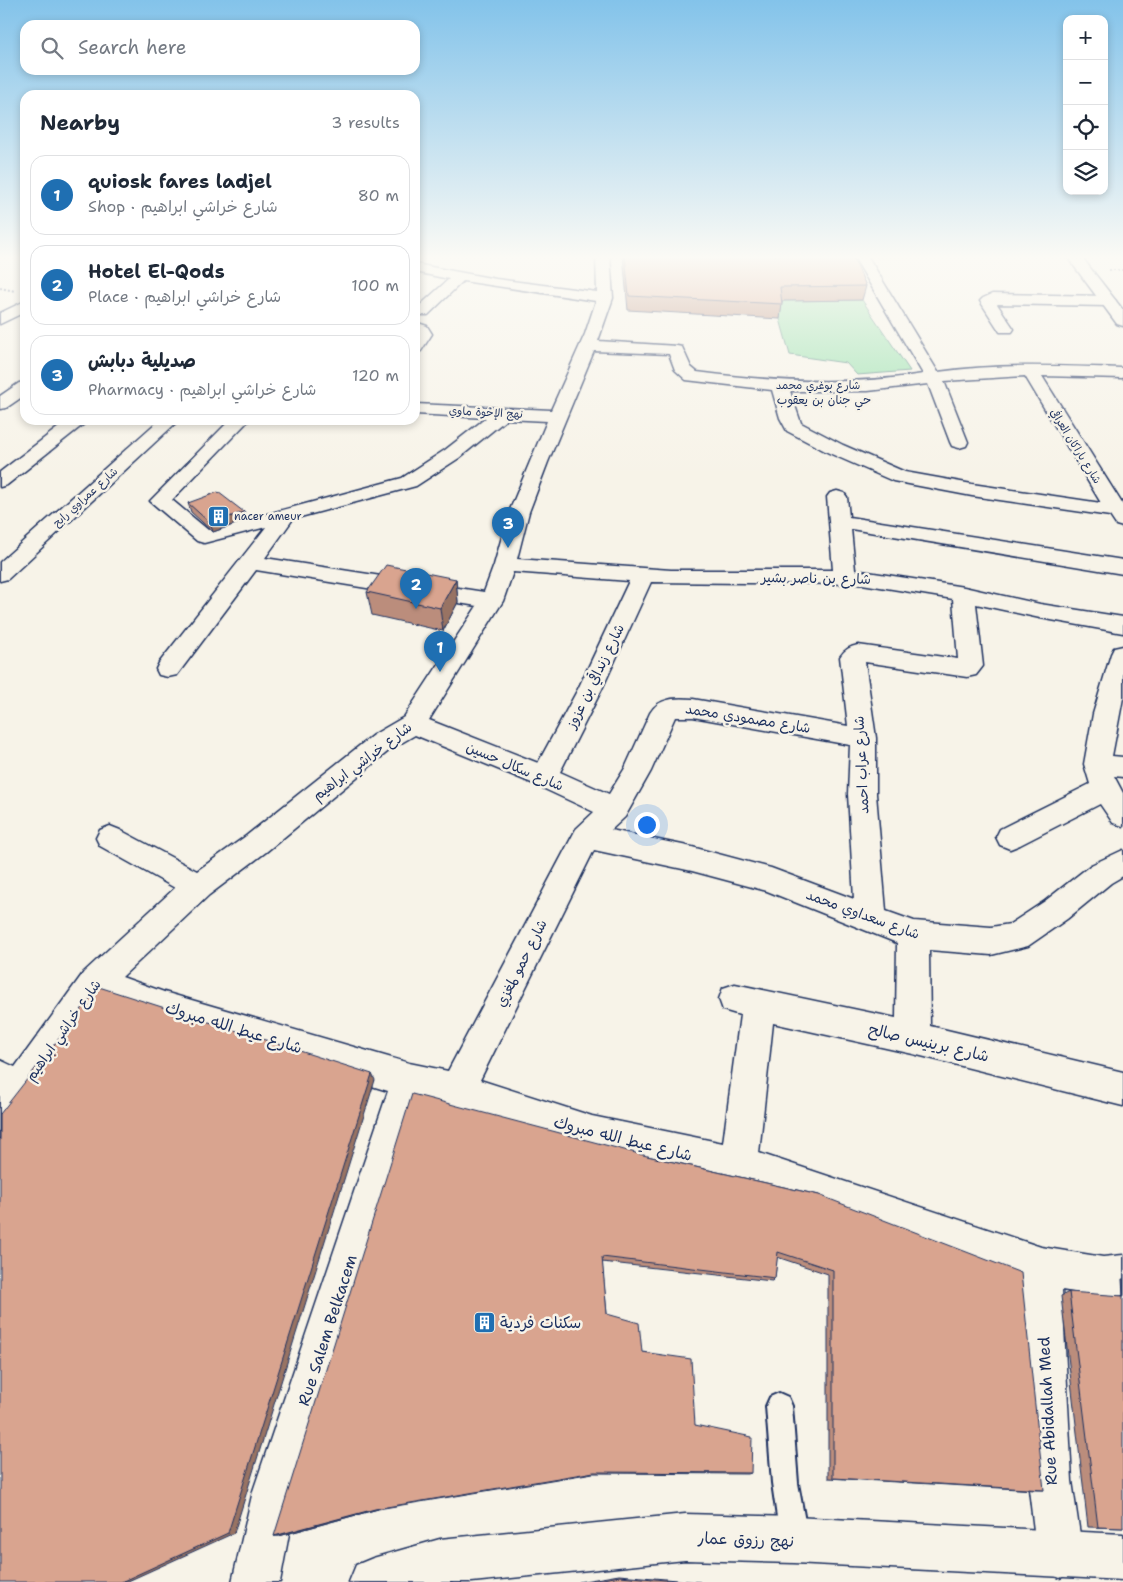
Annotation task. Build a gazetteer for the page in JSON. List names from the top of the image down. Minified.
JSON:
{"streets":{"street":["شارع بوغري محمد","نهج الإخوة ماوي","شارع باراكان العرافي","شارع عمراوي رابح","شارع بن ناصر بشير","شارع زنداقي بن عزوز","شارع مصمودي محمد","شارع خراشي ابراهيم","شارع عراب احمد","شارع سكال حسين","شارع سعداوي محمد","شارع حمو لمغزي","شارع عيط الله مبروك","شارع برينيس صالح","Rue Salem Belkacem","Rue Abidallah Med","نهج رزوق عمار"]},"crossings":[["شارع بوغري محمد","شارع باراكان العرافي"],["شارع بوغري محمد","شارع خراشي ابراهيم"],["نهج الإخوة ماوي","شارع خراشي ابراهيم"],["شارع بن ناصر بشير","شارع زنداقي بن عزوز"],["شارع بن ناصر بشير","شارع خراشي ابراهيم"],["شارع بن ناصر بشير","شارع عراب احمد"],["شارع زنداقي بن عزوز","شارع سكال حسين"],["شارع مصمودي محمد","شارع عراب احمد"],["شارع مصمودي محمد","شارع سكال حسين"],["شارع مصمودي محمد","شارع سعداوي محمد"],["شارع مصمودي محمد","شارع حمو لمغزي"],["شارع خراشي ابراهيم","شارع سكال حسين"],["شارع خراشي ابراهيم","شارع عيط الله مبروك"],["شارع عراب احمد","شارع سعداوي محمد"],["شارع سعداوي محمد","شارع حمو لمغزي"],["شارع حمو لمغزي","شارع عيط الله مبروك"],["شارع عيط الله مبروك","شارع برينيس صالح"],["شارع عيط الله مبروك","Rue Salem Belkacem"],["شارع عيط الله مبروك","Rue Abidallah Med"],["Rue Abidallah Med","نهج رزوق عمار"]],"districts":["حي جنان بن يعقوب"],"places":{"building":["nacer ameur","سكنات فردية"]},"page":{"map_buttons":["+","−"],"search":"Search here","heading":["Nearby","3 results"],"list":[{"mark":"1","name":"quiosk fares ladjel","note":"Shop · شارع خراشي ابراهيم","value":"80 m"},{"mark":"2","name":"Hotel El-Qods","note":"Place · شارع خراشي ابراهيم","value":"100 m"},{"mark":"3","name":"صديلية دبابش","note":"Pharmacy · شارع خراشي ابراهيم","value":"120 m"}],"pins":["3","2","1"]}}
